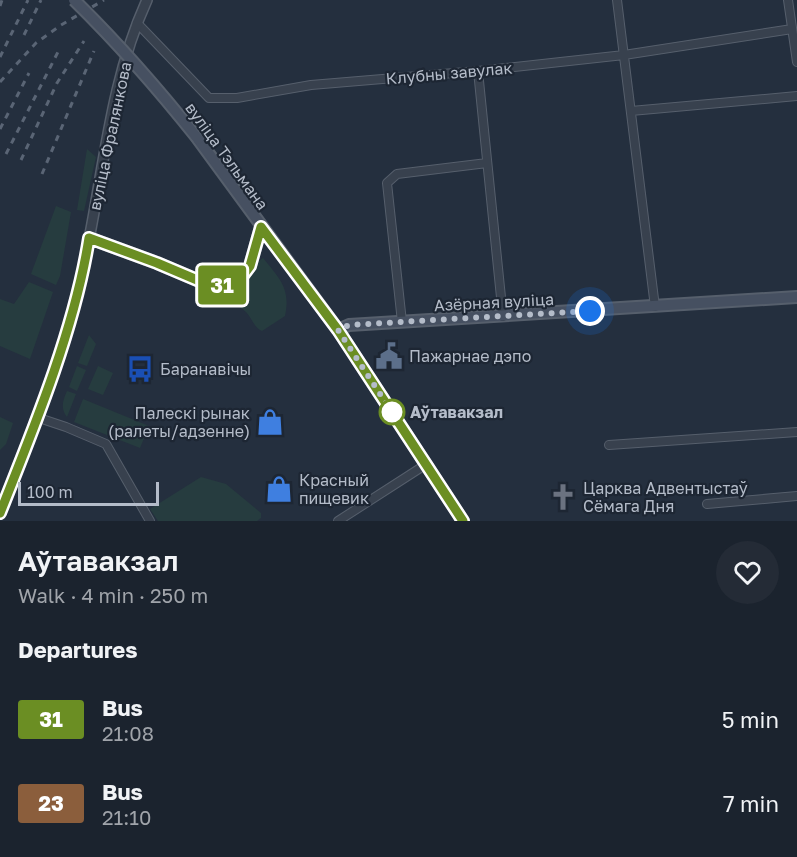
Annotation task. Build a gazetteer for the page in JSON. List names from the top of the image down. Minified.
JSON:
{"streets":{"main road":["вуліца Тэльмана","Азёрная вуліца"],"street":["Клубны завулак","вуліца Фралянкова"]},"crossings":[["Клубны завулак","вуліца Фралянкова"],["вуліца Тэльмана","Азёрная вуліца"]],"places":{"public building":["Пажарнае дэпо"],"bus stop":["Баранавічы"],"other":["Аўтавакзал"],"shop":["Палескі рынак (ралеты/адзенне)","Красный пищевик"],"church":["Царква Адвентыстаў Сёмага Дня"]},"lines":["bus line 31"],"scale_bar":"100 m","page":{"on_map":"31","scale":"100 m","heading":[["Аўтавакзал","Walk · 4 min · 250 m"],"Departures"],"list":[{"mark":"31","name":"Bus","note":"21:08","value":"5 min"},{"mark":"23","name":"Bus","note":"21:10","value":"7 min"}]}}
